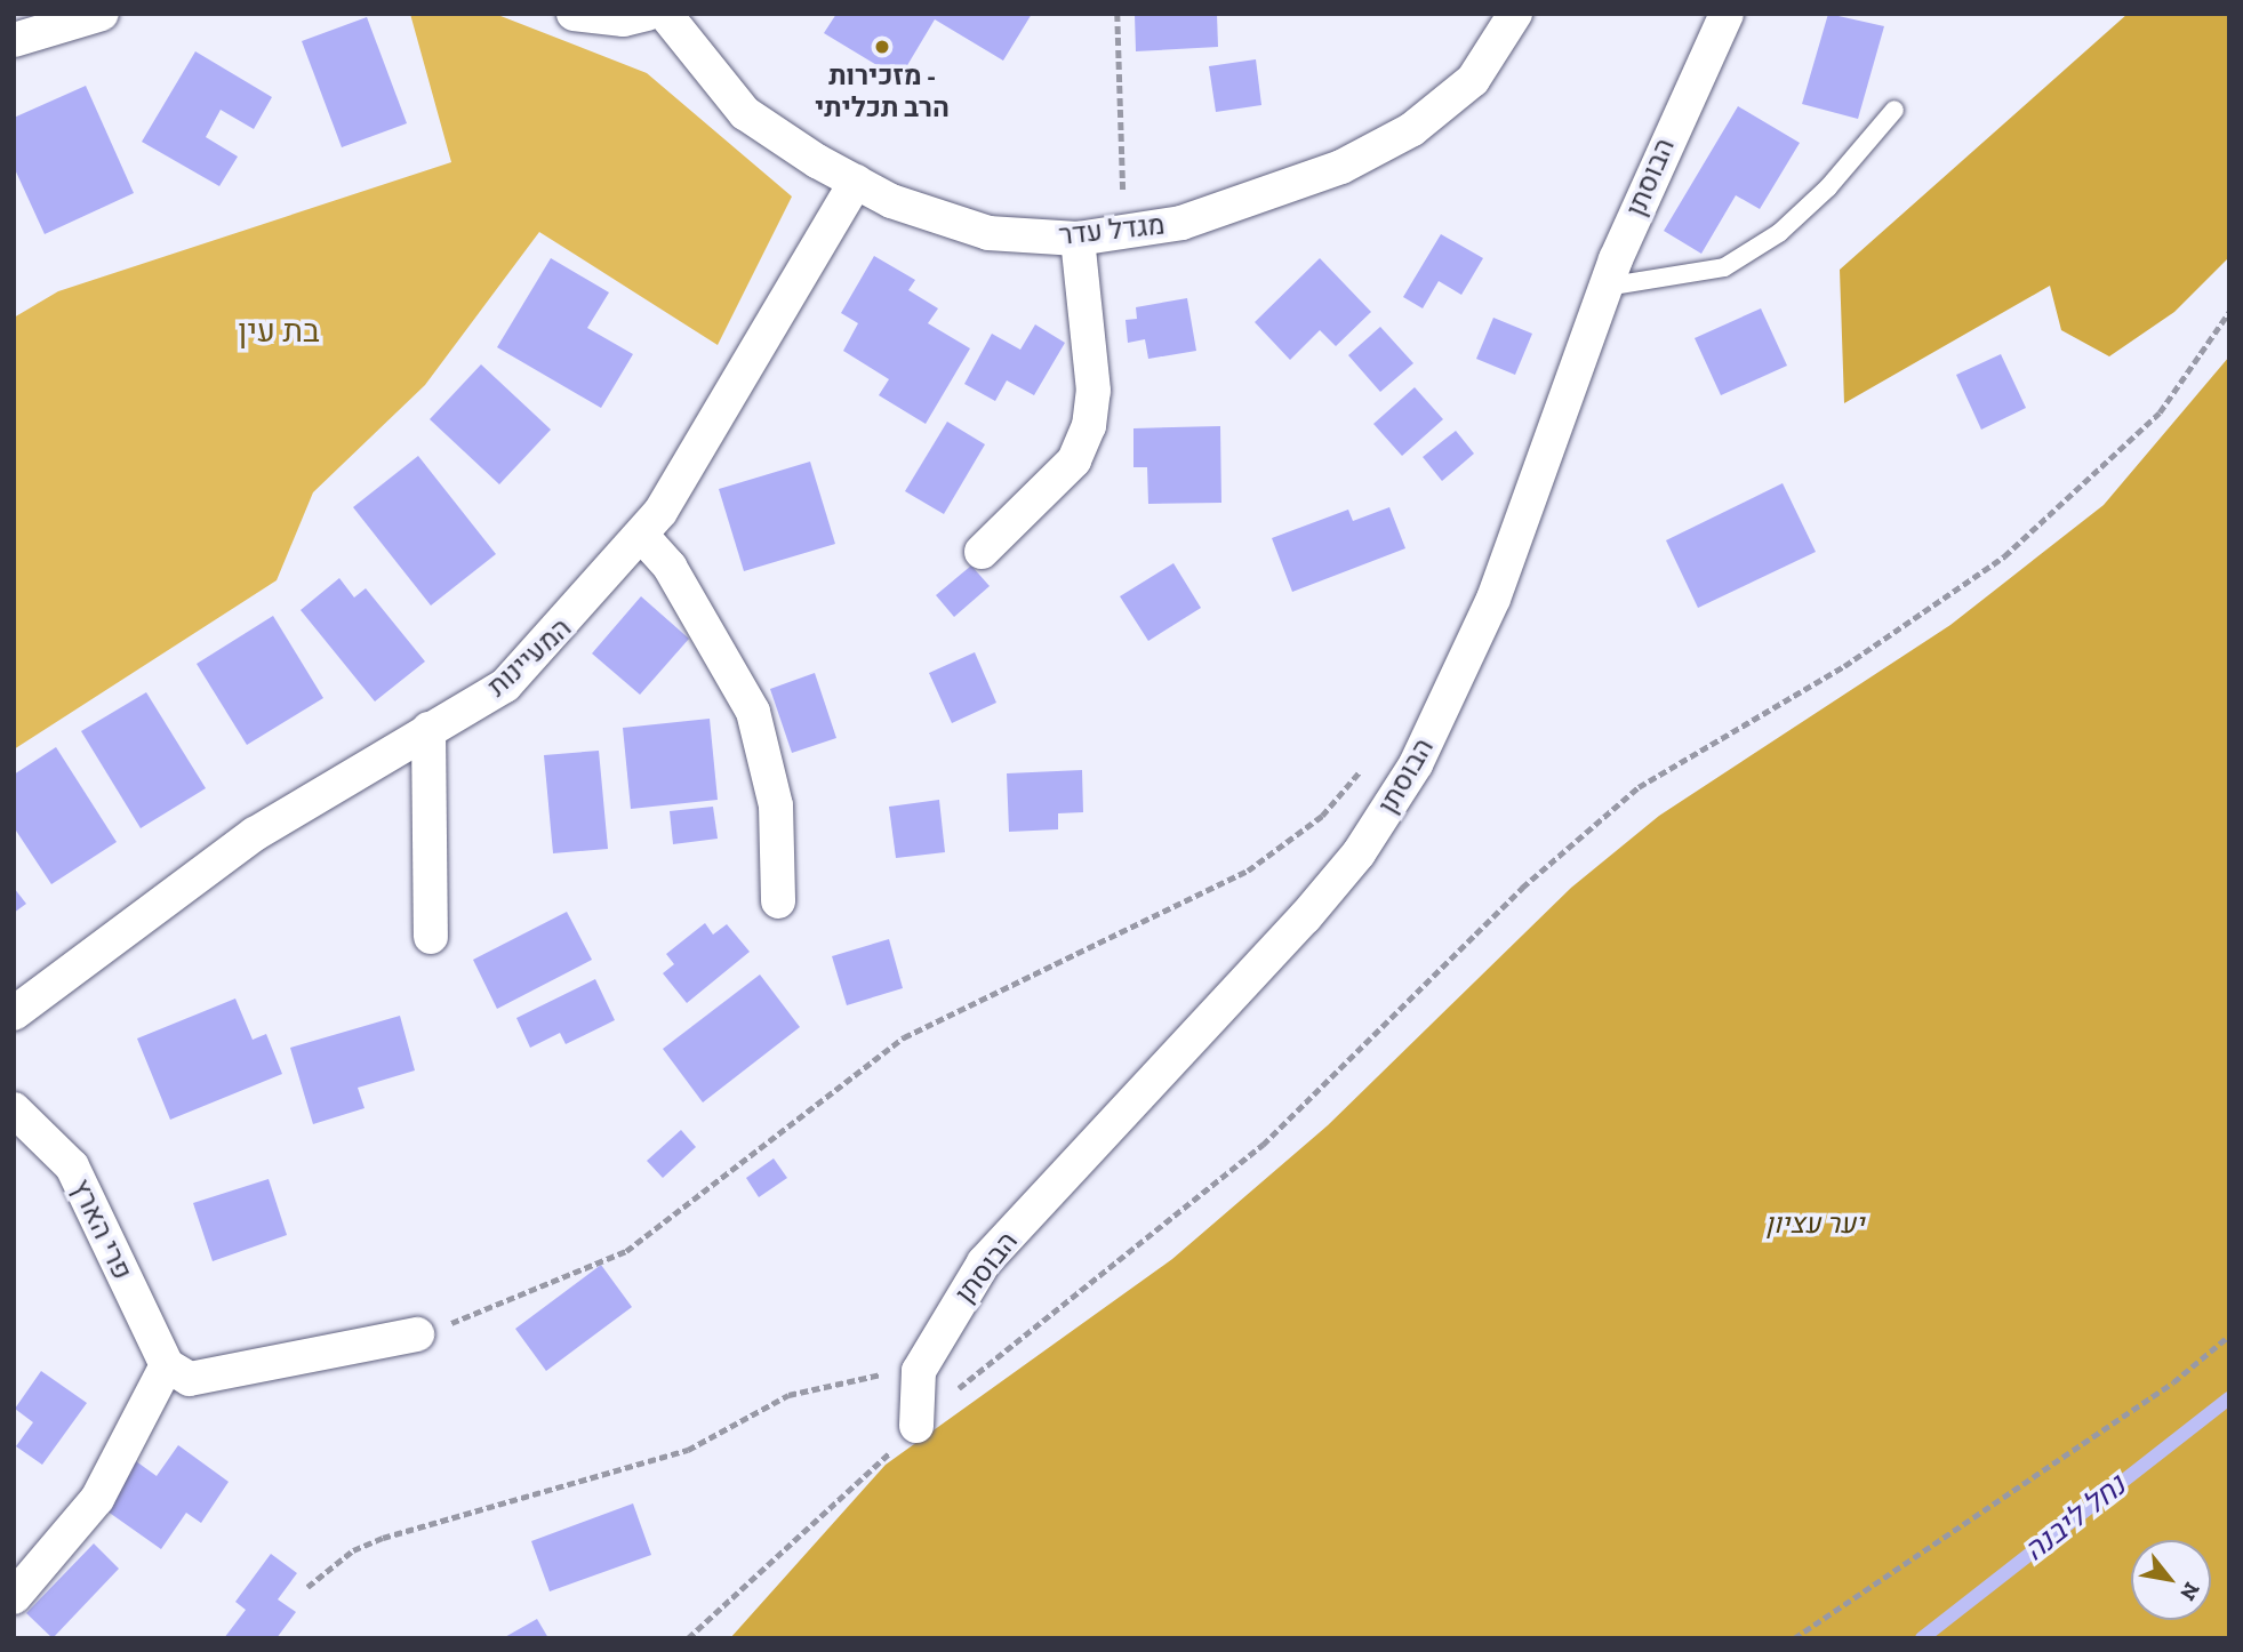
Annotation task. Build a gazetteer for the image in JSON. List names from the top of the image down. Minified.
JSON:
{"streets":{"street":["הבוסתן","מגדל עדר","המעיינות","פרי הארץ"]},"crossings":[["מגדל עדר","המעיינות"]],"districts":["בת עין"],"water":["נחל ליבנה"],"parks":["יער עציון"],"places":["מזכירות - הרב תכליתי"],"north":"bottom right"}
